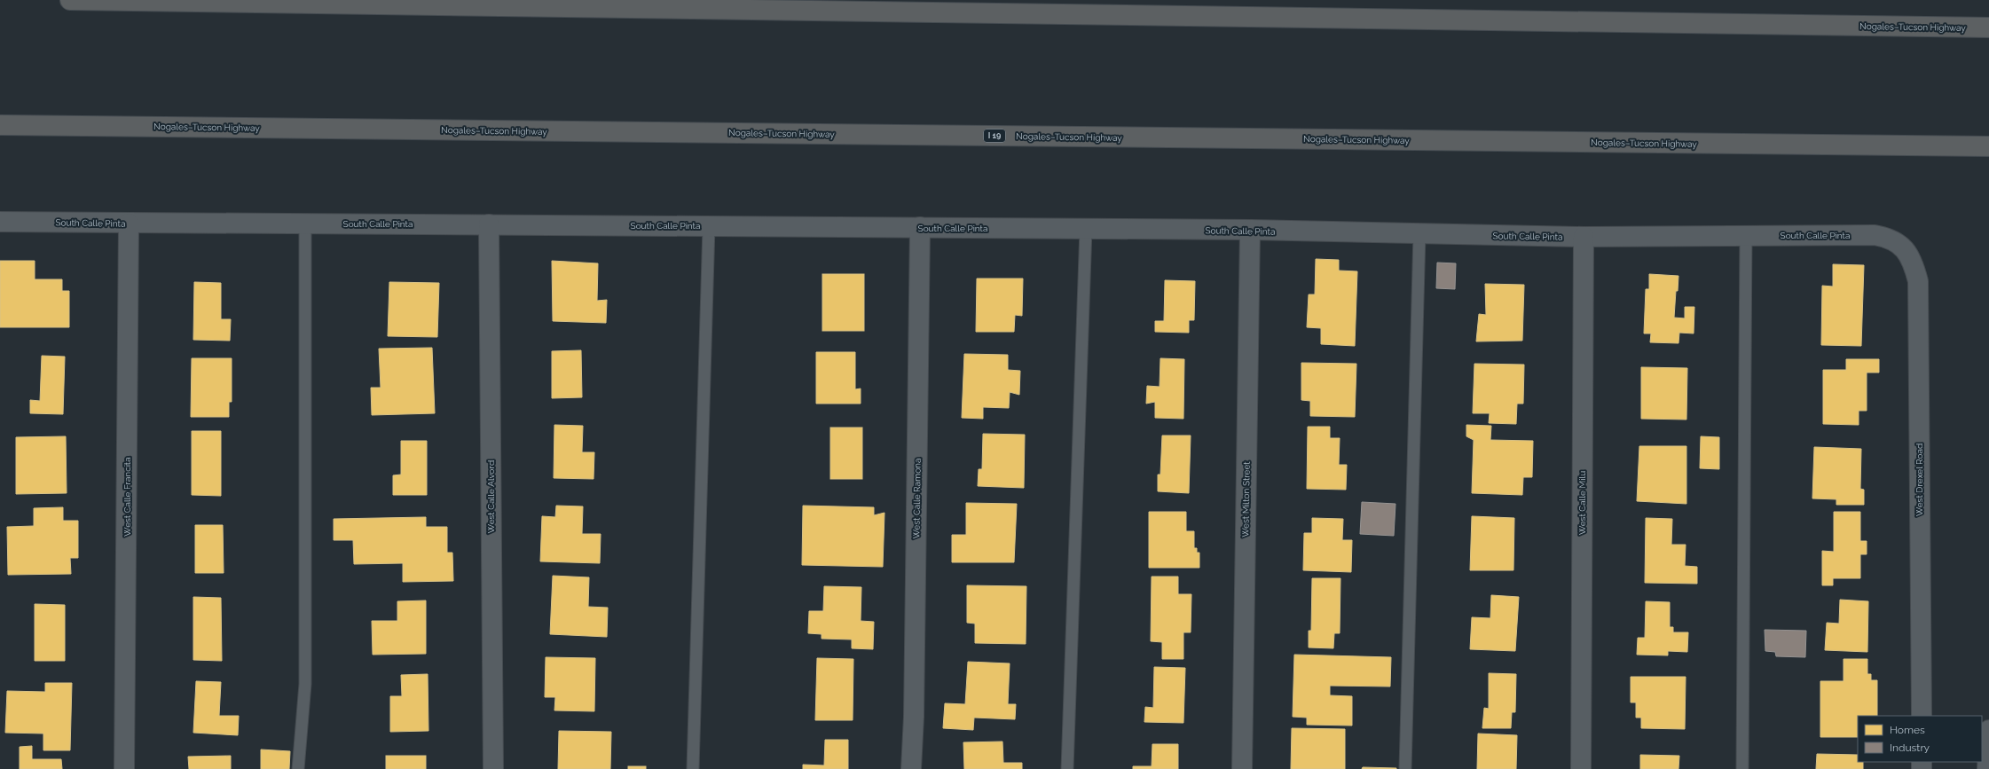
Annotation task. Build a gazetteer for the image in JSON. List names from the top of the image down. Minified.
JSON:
{"streets":{"highway":["Nogales–Tucson Highway","I 19"],"street":["South Calle Pinta","West Drexel Road","West Calle Francita","West Calle Alvord","West Calle Ramona","West Milton Street","West Calle Milu"]},"crossings":[["South Calle Pinta","West Drexel Road"],["South Calle Pinta","West Calle Francita"],["South Calle Pinta","West Calle Alvord"],["South Calle Pinta","West Calle Ramona"],["South Calle Pinta","West Milton Street"],["South Calle Pinta","West Calle Milu"]],"legend":["Homes","Industry"]}
